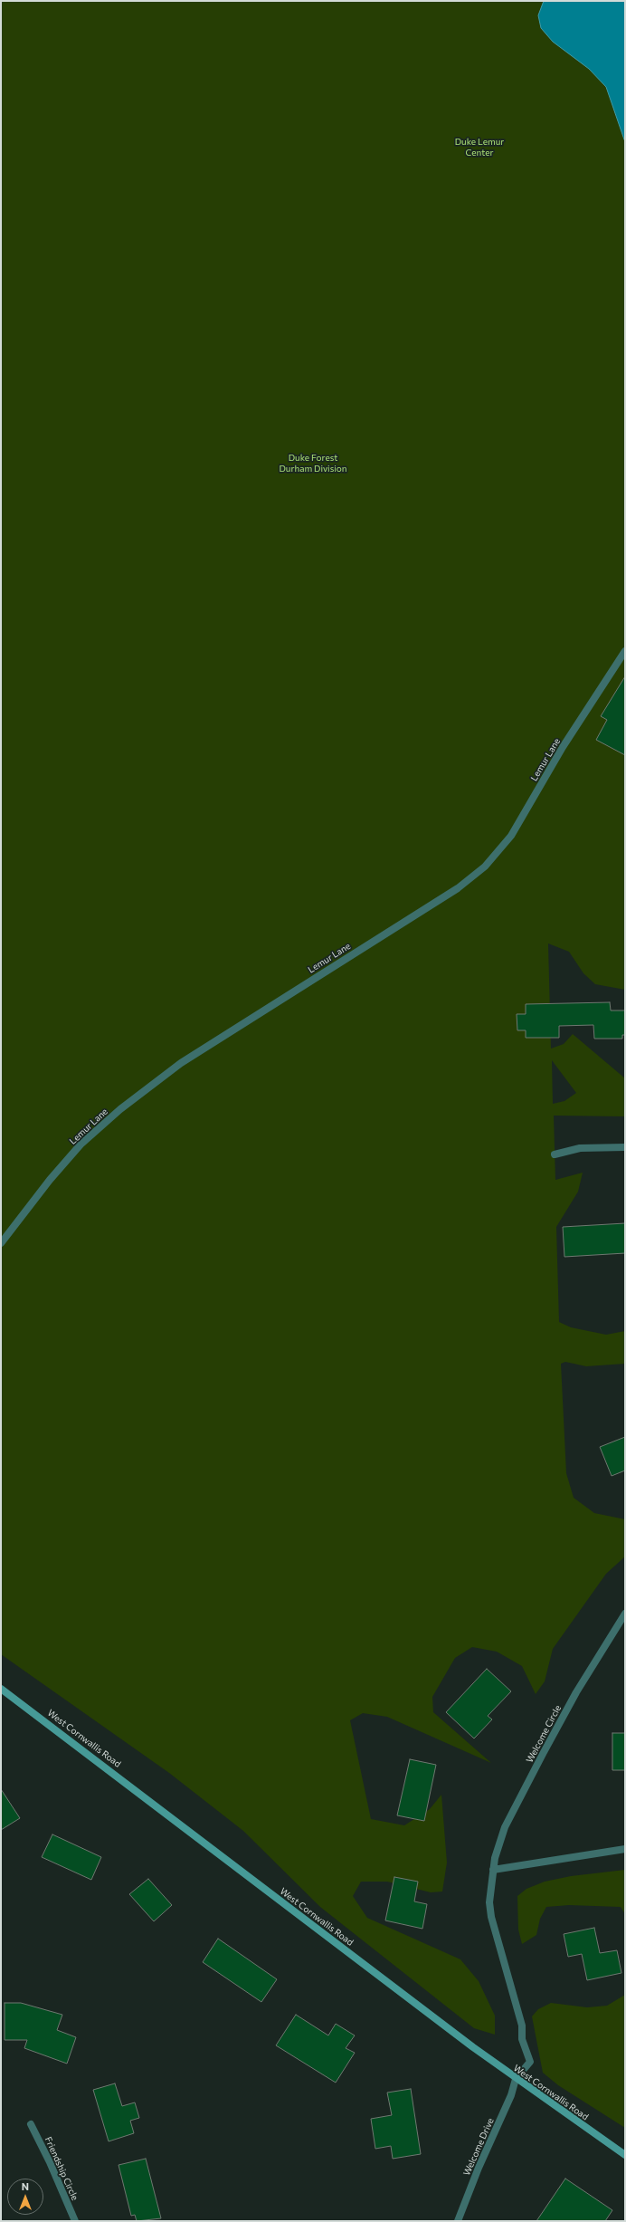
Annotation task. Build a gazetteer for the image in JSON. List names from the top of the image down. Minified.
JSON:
{"streets":{"street":["Lemur Lane","Welcome Circle","West Cornwallis Road","Welcome Drive","Friendship Circle"]},"crossings":[["Welcome Circle","West Cornwallis Road"],["Welcome Circle","Welcome Drive"],["West Cornwallis Road","Welcome Drive"]],"parks":["Duke Lemur Center","Duke Forest Durham Division"],"north":"top"}
